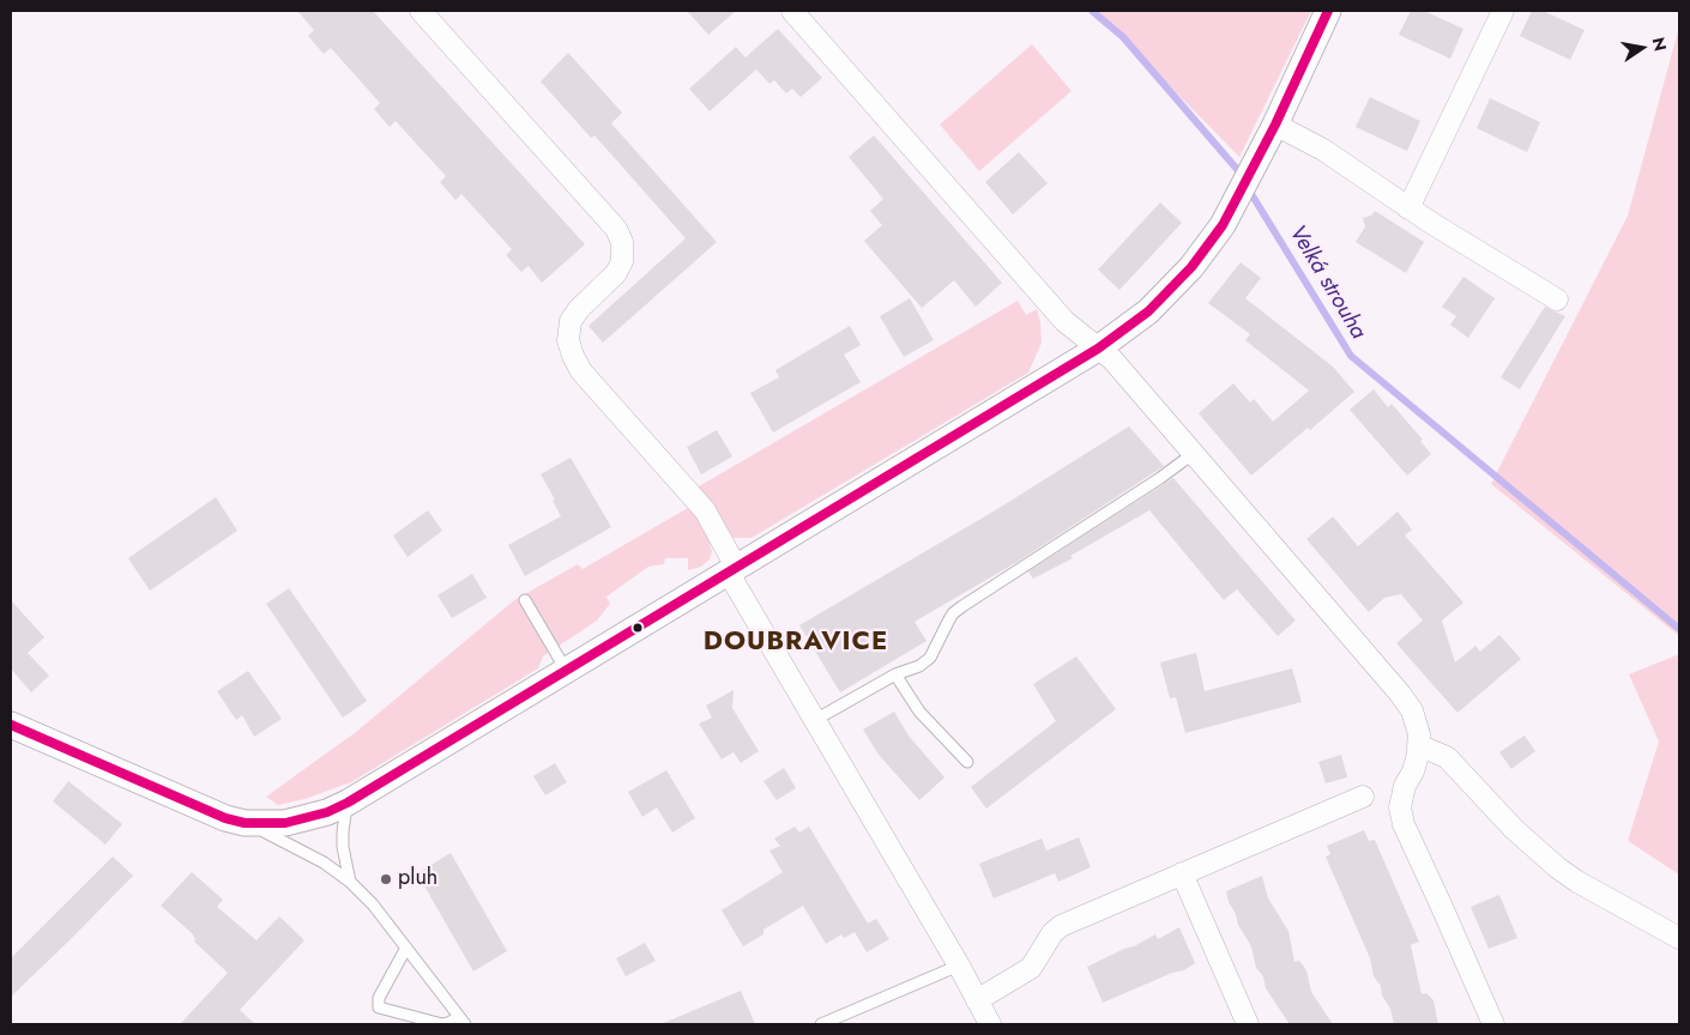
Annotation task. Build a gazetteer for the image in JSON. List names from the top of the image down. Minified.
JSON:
{"districts":["DOUBRAVICE"],"water":["Velká strouha"],"places":["pluh"],"north":"right"}
